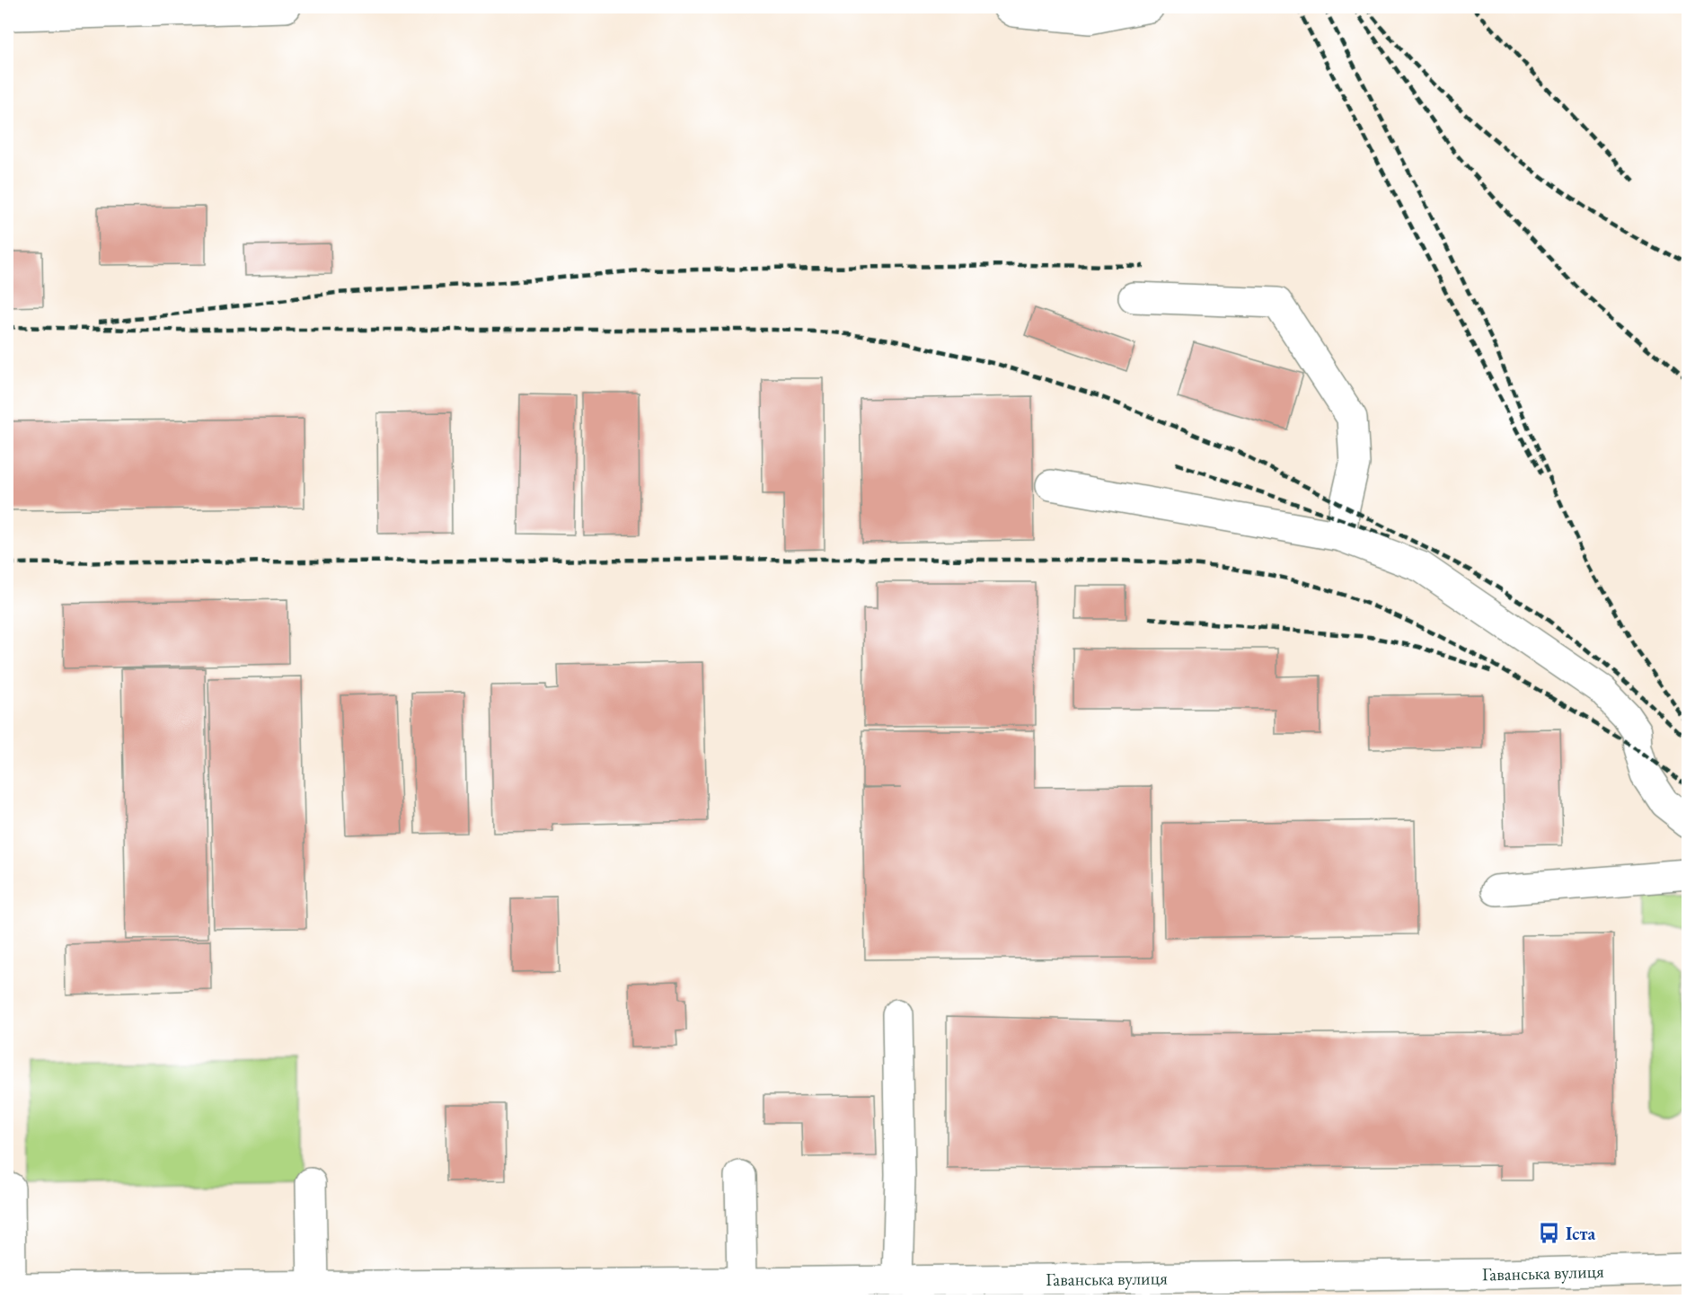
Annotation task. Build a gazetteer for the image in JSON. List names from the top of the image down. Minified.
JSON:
{"streets":{"street":["Гаванська вулиця"]},"places":{"bus stop":["Іста"]}}
